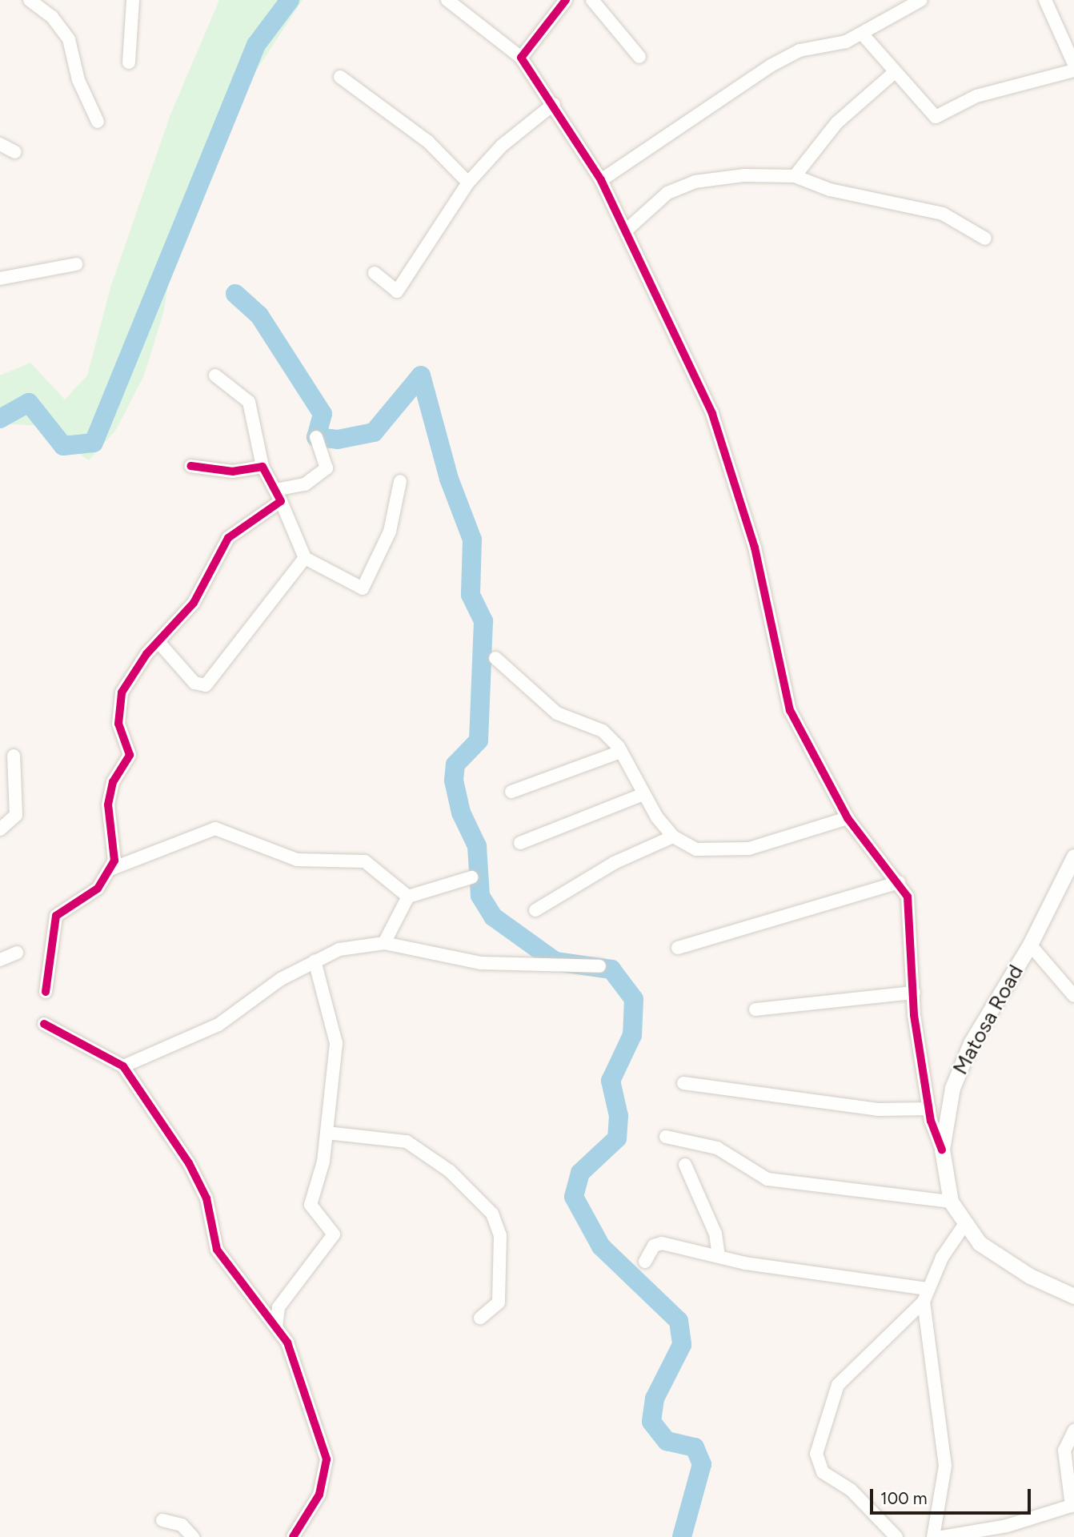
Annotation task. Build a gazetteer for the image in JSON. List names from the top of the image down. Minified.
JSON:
{"streets":{"street":["Matosa Road"]},"scale_bar":"100 m"}
